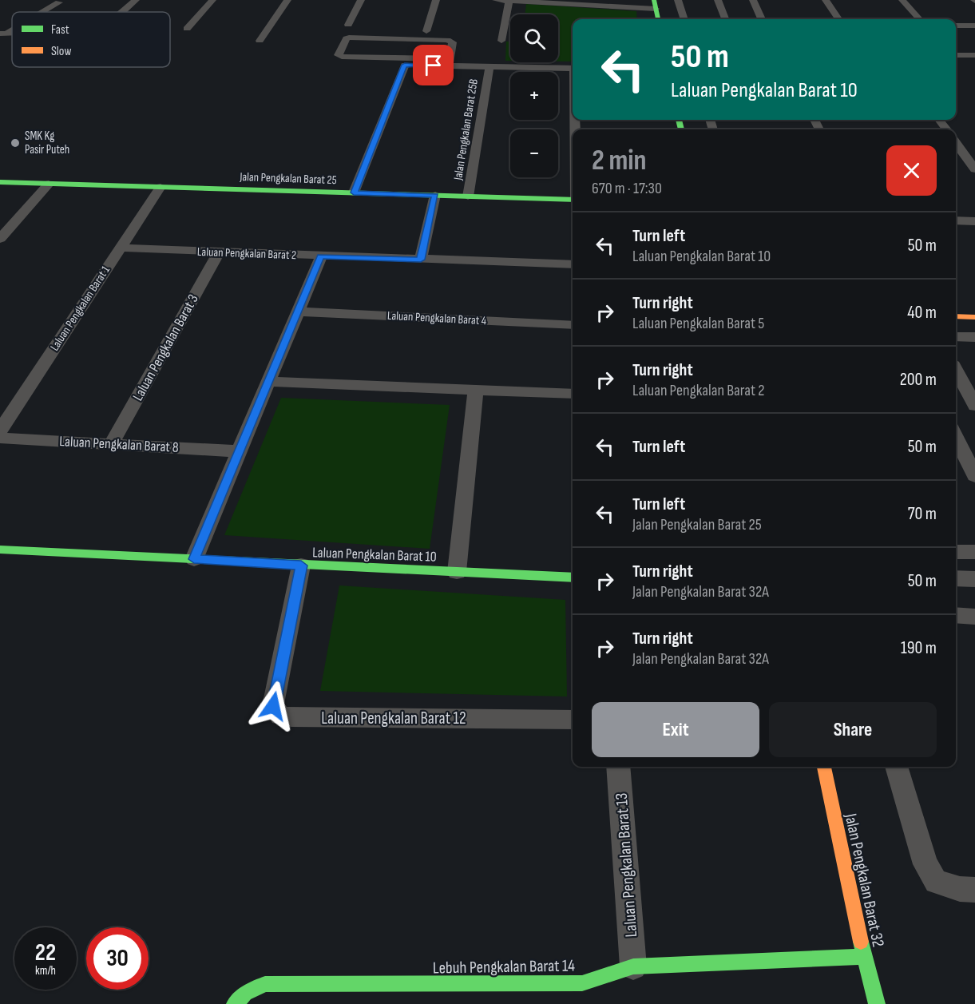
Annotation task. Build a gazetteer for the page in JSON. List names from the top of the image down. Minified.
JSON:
{"streets":{"street":["Jalan Pengkalan Barat 25B","Jalan Pengkalan Barat 25","Laluan Pengkalan Barat 2","Laluan Pengkalan Barat 1","Laluan Pengkalan Barat 4","Laluan Pengkalan Barat 3","Laluan Pengkalan Barat 8","Laluan Pengkalan Barat 10","Laluan Pengkalan Barat 12","Laluan Pengkalan Barat 13","Jalan Pengkalan Barat 32","Lebuh Pengkalan Barat 14"]},"crossings":[["Jalan Pengkalan Barat 25B","Jalan Pengkalan Barat 25"],["Jalan Pengkalan Barat 25","Laluan Pengkalan Barat 1"],["Laluan Pengkalan Barat 2","Laluan Pengkalan Barat 1"],["Laluan Pengkalan Barat 2","Laluan Pengkalan Barat 3"],["Laluan Pengkalan Barat 3","Laluan Pengkalan Barat 8"],["Laluan Pengkalan Barat 10","Laluan Pengkalan Barat 12"],["Laluan Pengkalan Barat 13","Lebuh Pengkalan Barat 14"],["Jalan Pengkalan Barat 32","Lebuh Pengkalan Barat 14"]],"places":["SMK Kg Pasir Puteh"],"legend":["Fast","Slow"],"page":{"map_buttons":["+","−"],"turn":["50 m","Laluan Pengkalan Barat 10"],"heading":["2 min","670 m · 17:30"],"list":[{"name":"Turn left","note":"Laluan Pengkalan Barat 10","value":"50 m"},{"name":"Turn right","note":"Laluan Pengkalan Barat 5","value":"40 m"},{"name":"Turn right","note":"Laluan Pengkalan Barat 2","value":"200 m"},{"name":"Turn left","value":"50 m"},{"name":"Turn left","note":"Jalan Pengkalan Barat 25","value":"70 m"},{"name":"Turn right","note":"Jalan Pengkalan Barat 32A","value":"50 m"},{"name":"Turn right","note":"Jalan Pengkalan Barat 32A","value":"190 m"}],"buttons":["Exit","Share"],"speed":"22 km/h","limit":"30"}}
